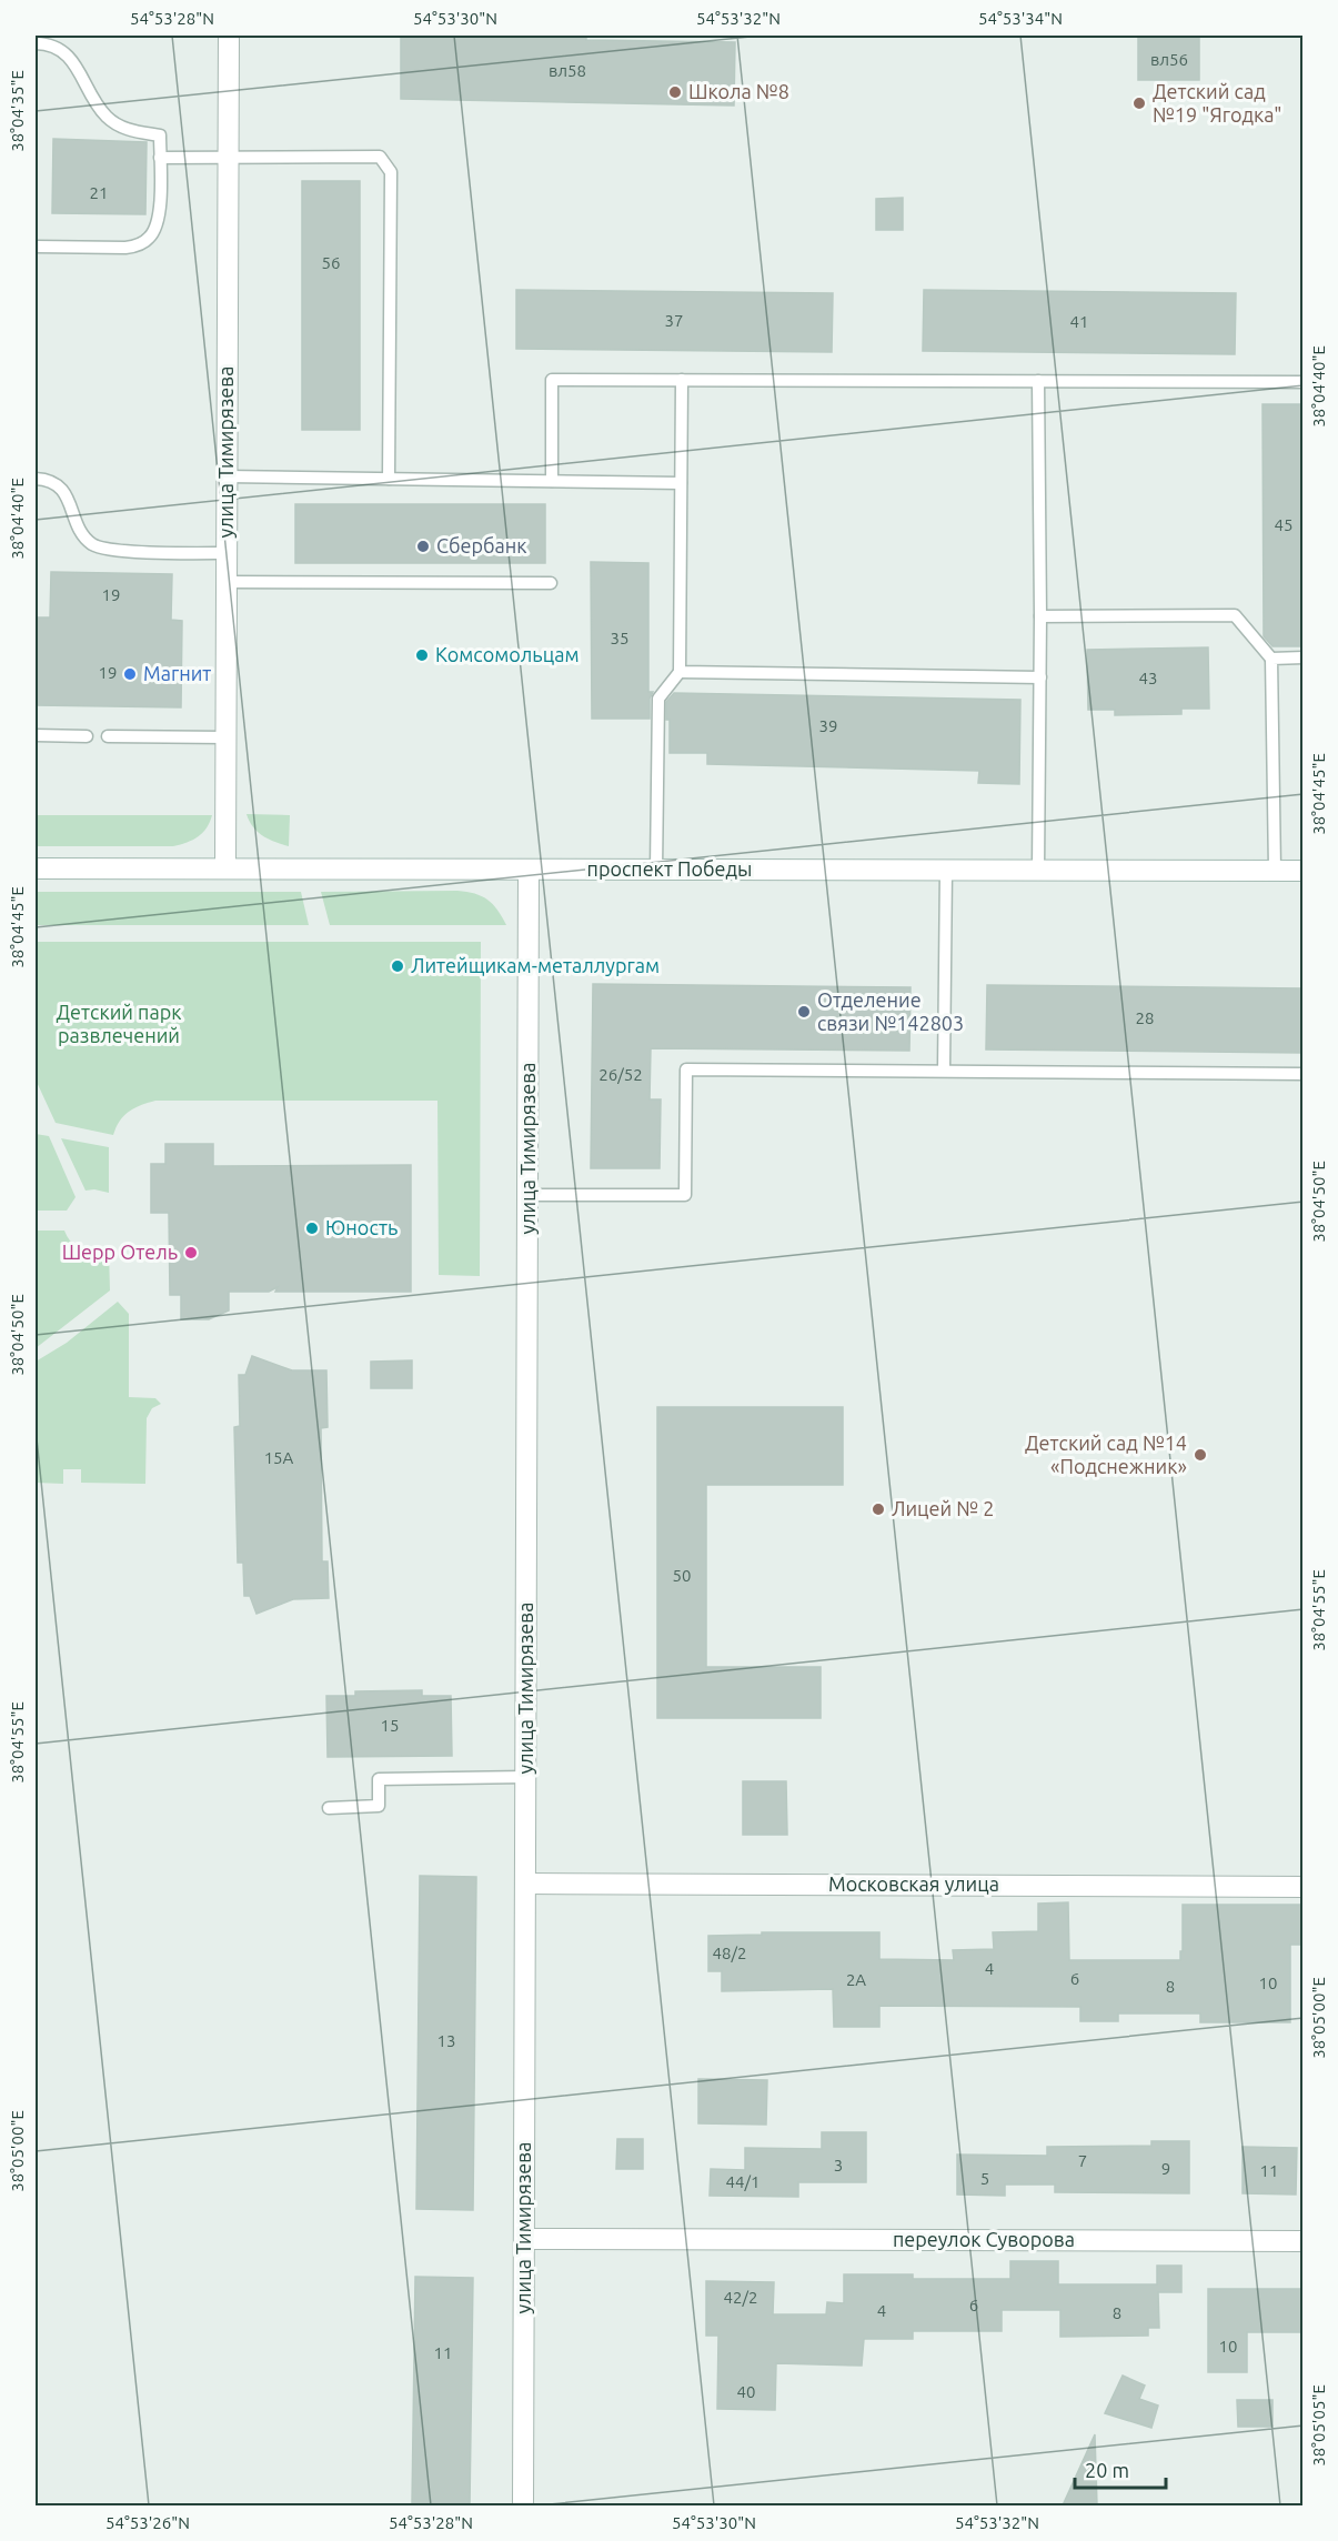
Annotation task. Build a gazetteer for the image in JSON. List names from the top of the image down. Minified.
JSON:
{"streets":{"street":["улица Тимирязева","проспект Победы","Московская улица","переулок Суворова"]},"crossings":[["улица Тимирязева","проспект Победы"],["улица Тимирязева","Московская улица"],["улица Тимирязева","переулок Суворова"]],"parks":["Детский парк развлечений"],"places":["Школа №8","Детский сад №19 \"Ягодка\"","Сбербанк","Комсомольцам","Магнит","Литейщикам-металлургам","Отделение связи №142803","Юность","Шерр Отель","Детский сад №14 «Подснежник»","Лицей № 2"],"house_numbers":["вл56","вл58","21","56","37","41","45","19","35","19","43","39","28","26/52","15А","50","15","48/2","4","6","2А","10","8","13","7","3","9","11","5","44/1","42/2","6","4","8","10","11","40"],"scale_bar":"20 m","coordinates":["54°53'28\"N","54°53'30\"N","54°53'32\"N","54°53'34\"N","38°04'35\"E","38°04'40\"E","38°04'45\"E","38°04'50\"E","38°04'55\"E","38°05'00\"E","38°05'05\"E","54°53'26\"N"]}
